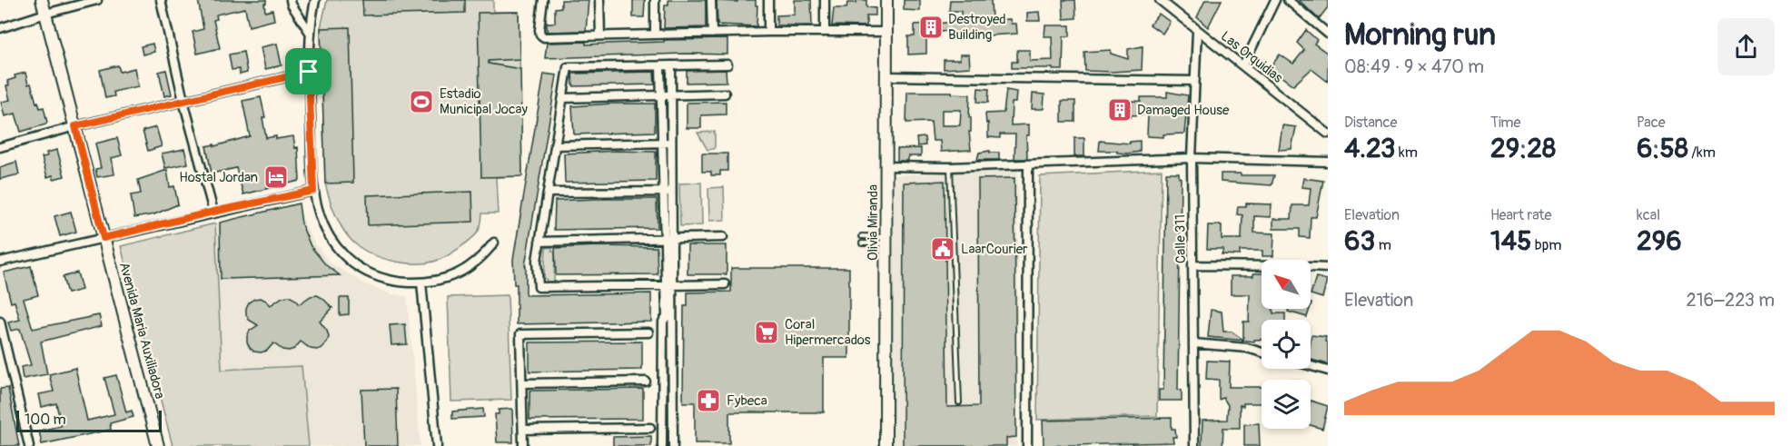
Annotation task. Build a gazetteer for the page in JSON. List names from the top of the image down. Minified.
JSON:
{"streets":{"main road":["Olivia Miranda","Avenida Maria Auxiliadora"],"street":["Las Orquidias","Calle 311"]},"crossings":[["Las Orquidias","Calle 311"]],"places":{"building":["Destroyed Building","Damaged House"],"sports":["Estadio Municipal Jocay"],"hotel":["Hostal Jordan"],"public building":["LaarCourier"],"supermarket":["Coral Hipermercados"],"pharmacy":["Fybeca"]},"scale_bar":"100 m","north":"top left","page":{"heading":["Morning run","08:49 · 9 × 470 m"],"stats":[["Distance","4.23 km"],["Time","29:28"],["Pace","6:58 /km"],["Elevation","63 m"],["Heart rate","145 bpm"],["kcal","296"]],"chart":["Elevation","216–223 m"],"scale":"100 m"}}
